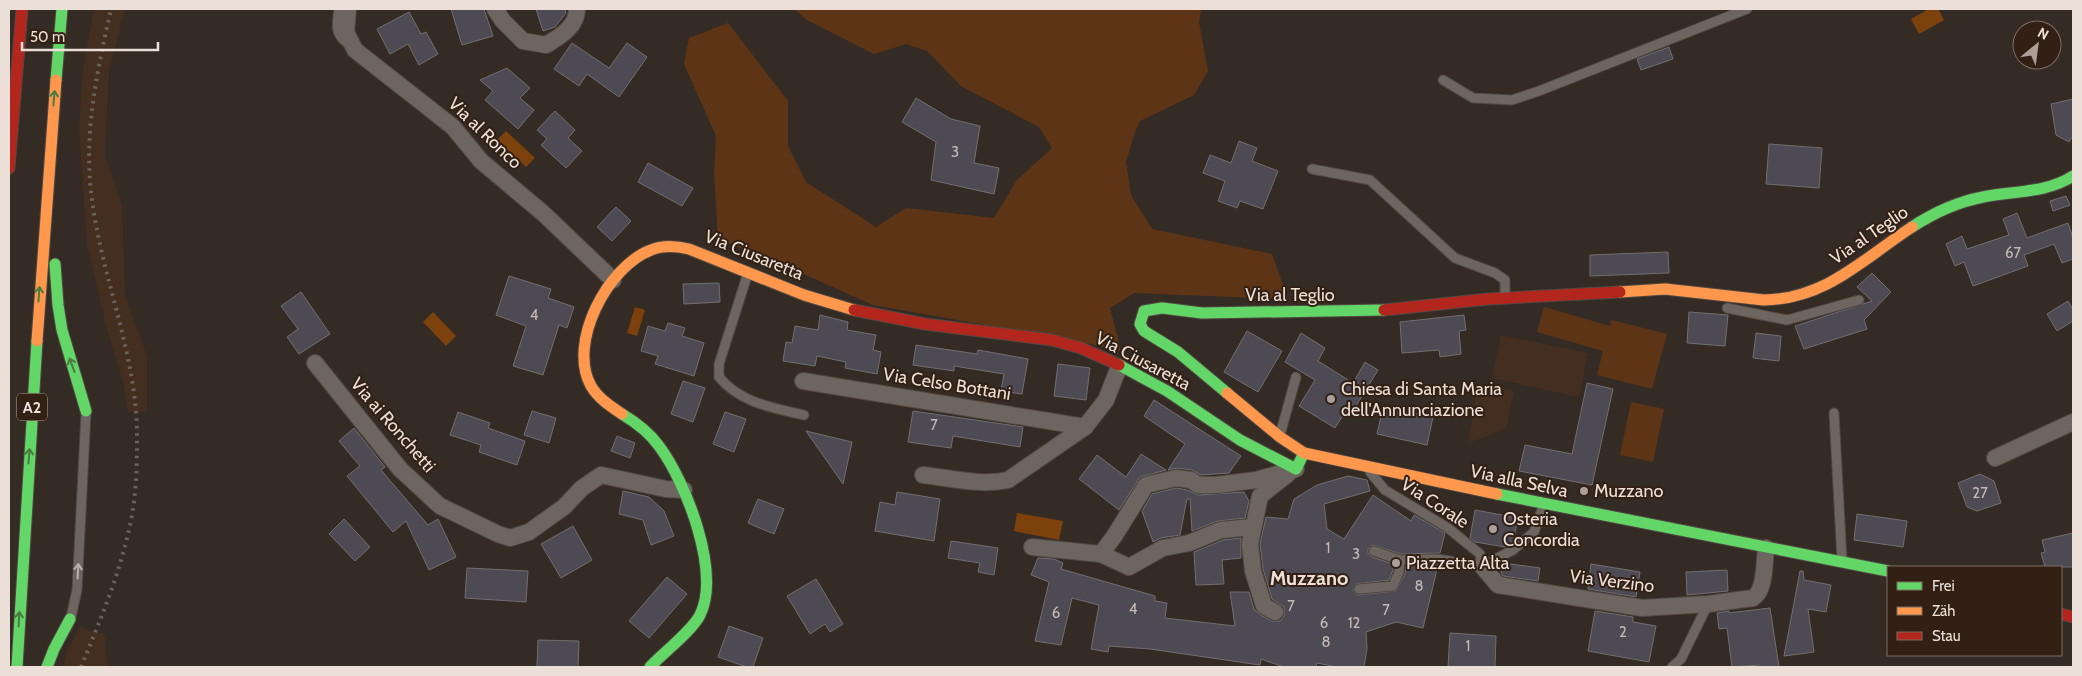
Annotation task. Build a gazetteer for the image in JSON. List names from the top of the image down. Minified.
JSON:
{"streets":{"main road":["Via al Teglio","Via Ciusaretta","A2","Via alla Selva"],"street":["Via al Ronco","Via Celso Bottani","Via ai Ronchetti","Via Verzino"],"lane":["Via Corale"]},"crossings":[["Via al Ronco","Via Ciusaretta"],["Via al Teglio","Via alla Selva"],["Via Ciusaretta","Via ai Ronchetti"],["Via alla Selva","Via Corale"],["Via alla Selva","Via Verzino"],["Via Corale","Via Verzino"]],"districts":["Muzzano"],"places":["Chiesa di Santa Maria dell'Annunciazione","Muzzano","Osteria Concordia","Piazzetta Alta"],"house_numbers":["3","67","4","7","27","1","3","8","7","4","7","6","6","12","2","8","1"],"legend":["Frei","Zäh","Stau"],"scale_bar":"50 m","north":"top right"}
